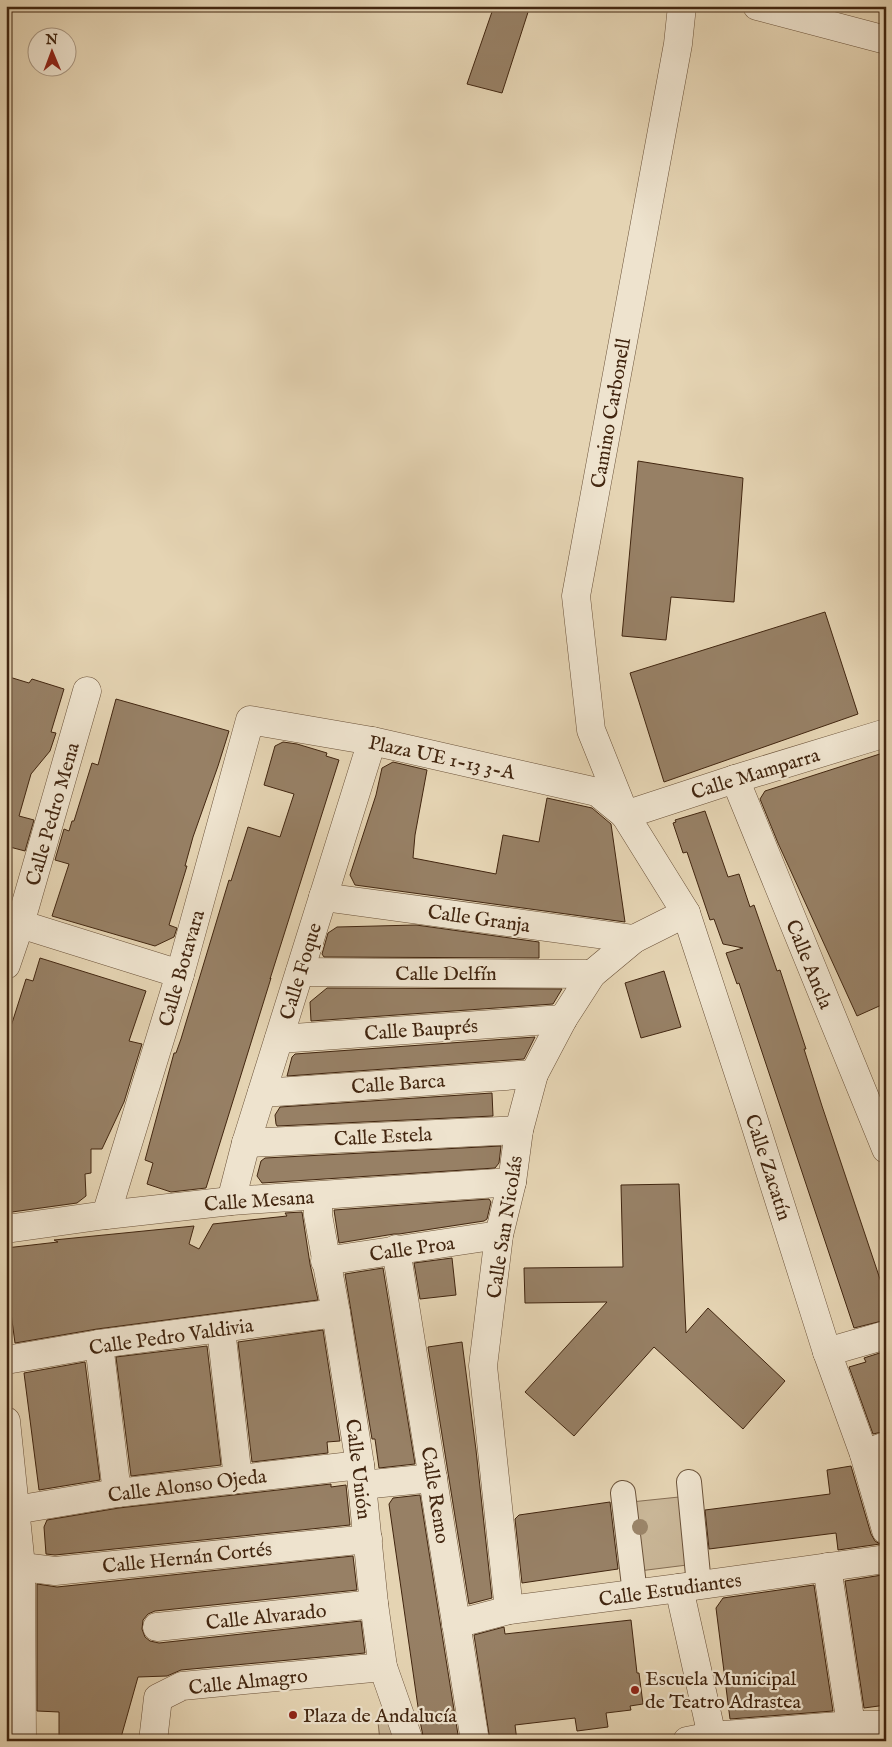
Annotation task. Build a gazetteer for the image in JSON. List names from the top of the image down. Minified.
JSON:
{"streets":{"street":["Camino Carbonell","Plaza UE 1-13 3-A","Calle Mamparra","Calle Pedro Mena","Calle Granja","Calle Ancla","Calle Botavara","Calle Foque","Calle Delfín","Calle Bauprés","Calle Barca","Calle Estela","Calle Zacatín","Calle Mesana","Calle San Nicolás","Calle Proa","Calle Pedro Valdivia","Calle Unión","Calle Alonso Ojeda","Calle Remo","Calle Hernán Cortés","Calle Estudiantes","Calle Alvarado","Calle Almagro"]},"crossings":[["Camino Carbonell","Plaza UE 1-13 3-A"],["Camino Carbonell","Calle Mamparra"],["Camino Carbonell","Calle Zacatín"],["Plaza UE 1-13 3-A","Calle Mamparra"],["Plaza UE 1-13 3-A","Calle Botavara"],["Plaza UE 1-13 3-A","Calle Foque"],["Plaza UE 1-13 3-A","Calle Zacatín"],["Calle Mamparra","Calle Ancla"],["Calle Mamparra","Calle Zacatín"],["Calle Granja","Calle Foque"],["Calle Granja","Calle San Nicolás"],["Calle Botavara","Calle Mesana"],["Calle Foque","Calle Delfín"],["Calle Foque","Calle Bauprés"],["Calle Foque","Calle Barca"],["Calle Foque","Calle Estela"],["Calle Foque","Calle Mesana"],["Calle Delfín","Calle San Nicolás"],["Calle Bauprés","Calle San Nicolás"],["Calle Barca","Calle San Nicolás"],["Calle Estela","Calle San Nicolás"],["Calle Zacatín","Calle San Nicolás"],["Calle Mesana","Calle San Nicolás"],["Calle Mesana","Calle Unión"],["Calle San Nicolás","Calle Proa"],["Calle San Nicolás","Calle Estudiantes"],["Calle Proa","Calle Unión"],["Calle Proa","Calle Remo"],["Calle Pedro Valdivia","Calle Unión"],["Calle Unión","Calle Alonso Ojeda"],["Calle Unión","Calle Hernán Cortés"],["Calle Unión","Calle Alvarado"],["Calle Unión","Calle Almagro"],["Calle Alonso Ojeda","Calle Remo"],["Calle Remo","Calle Estudiantes"]],"places":["Escuela Municipal de Teatro Adrastea","Plaza de Andalucía"],"north":"top"}
